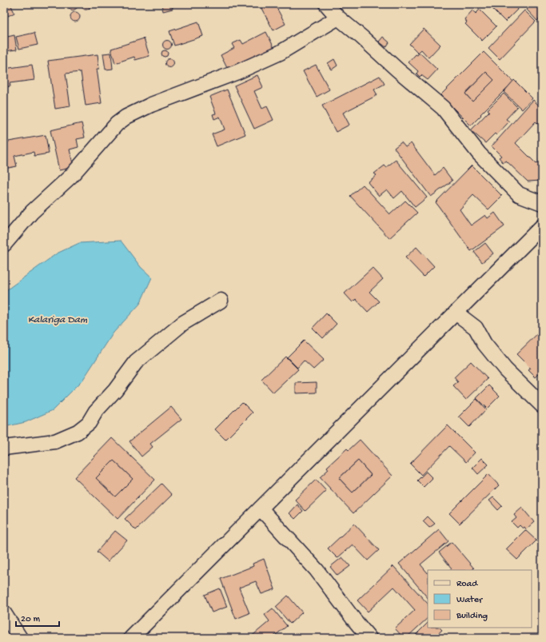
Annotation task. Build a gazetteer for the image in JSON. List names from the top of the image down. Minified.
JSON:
{"water":["Kalariga Dam"],"legend":["Road","Water","Building"],"scale_bar":"20 m"}
